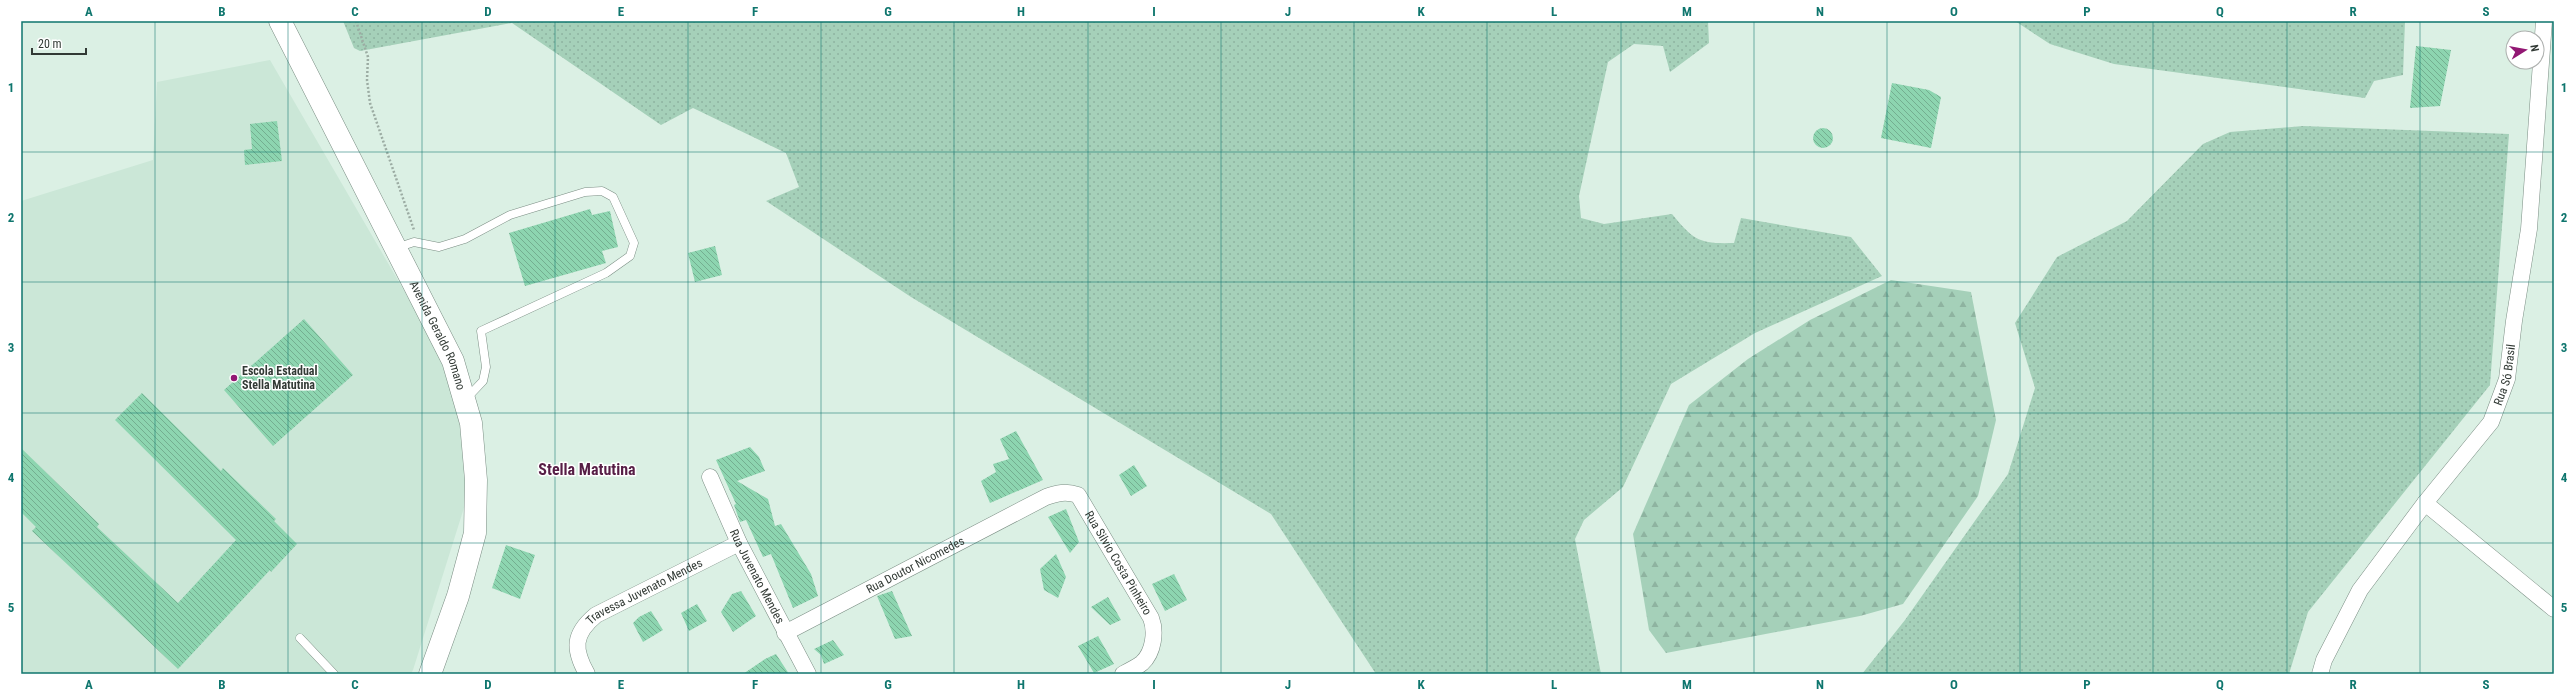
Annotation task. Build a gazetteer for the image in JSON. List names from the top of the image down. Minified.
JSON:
{"streets":{"main road":["Avenida Geraldo Romano"],"street":["Rua Só Brasil","Rua Silvio Costa Pinheiro","Rua Doutor Nicomedes","Rua Juvenato Mendes","Travessa Juvenato Mendes"]},"crossings":[["Rua Silvio Costa Pinheiro","Rua Doutor Nicomedes"],["Rua Doutor Nicomedes","Rua Juvenato Mendes"],["Rua Juvenato Mendes","Travessa Juvenato Mendes"]],"districts":["Stella Matutina"],"places":["Escola Estadual Stella Matutina"],"scale_bar":"20 m","north":"right","grid":{"columns":["A","B","C","D","E","F","G","H","I","J","K","L","M","N","O","P","Q","R","S"],"rows":["1","2","3","4","5"]}}
